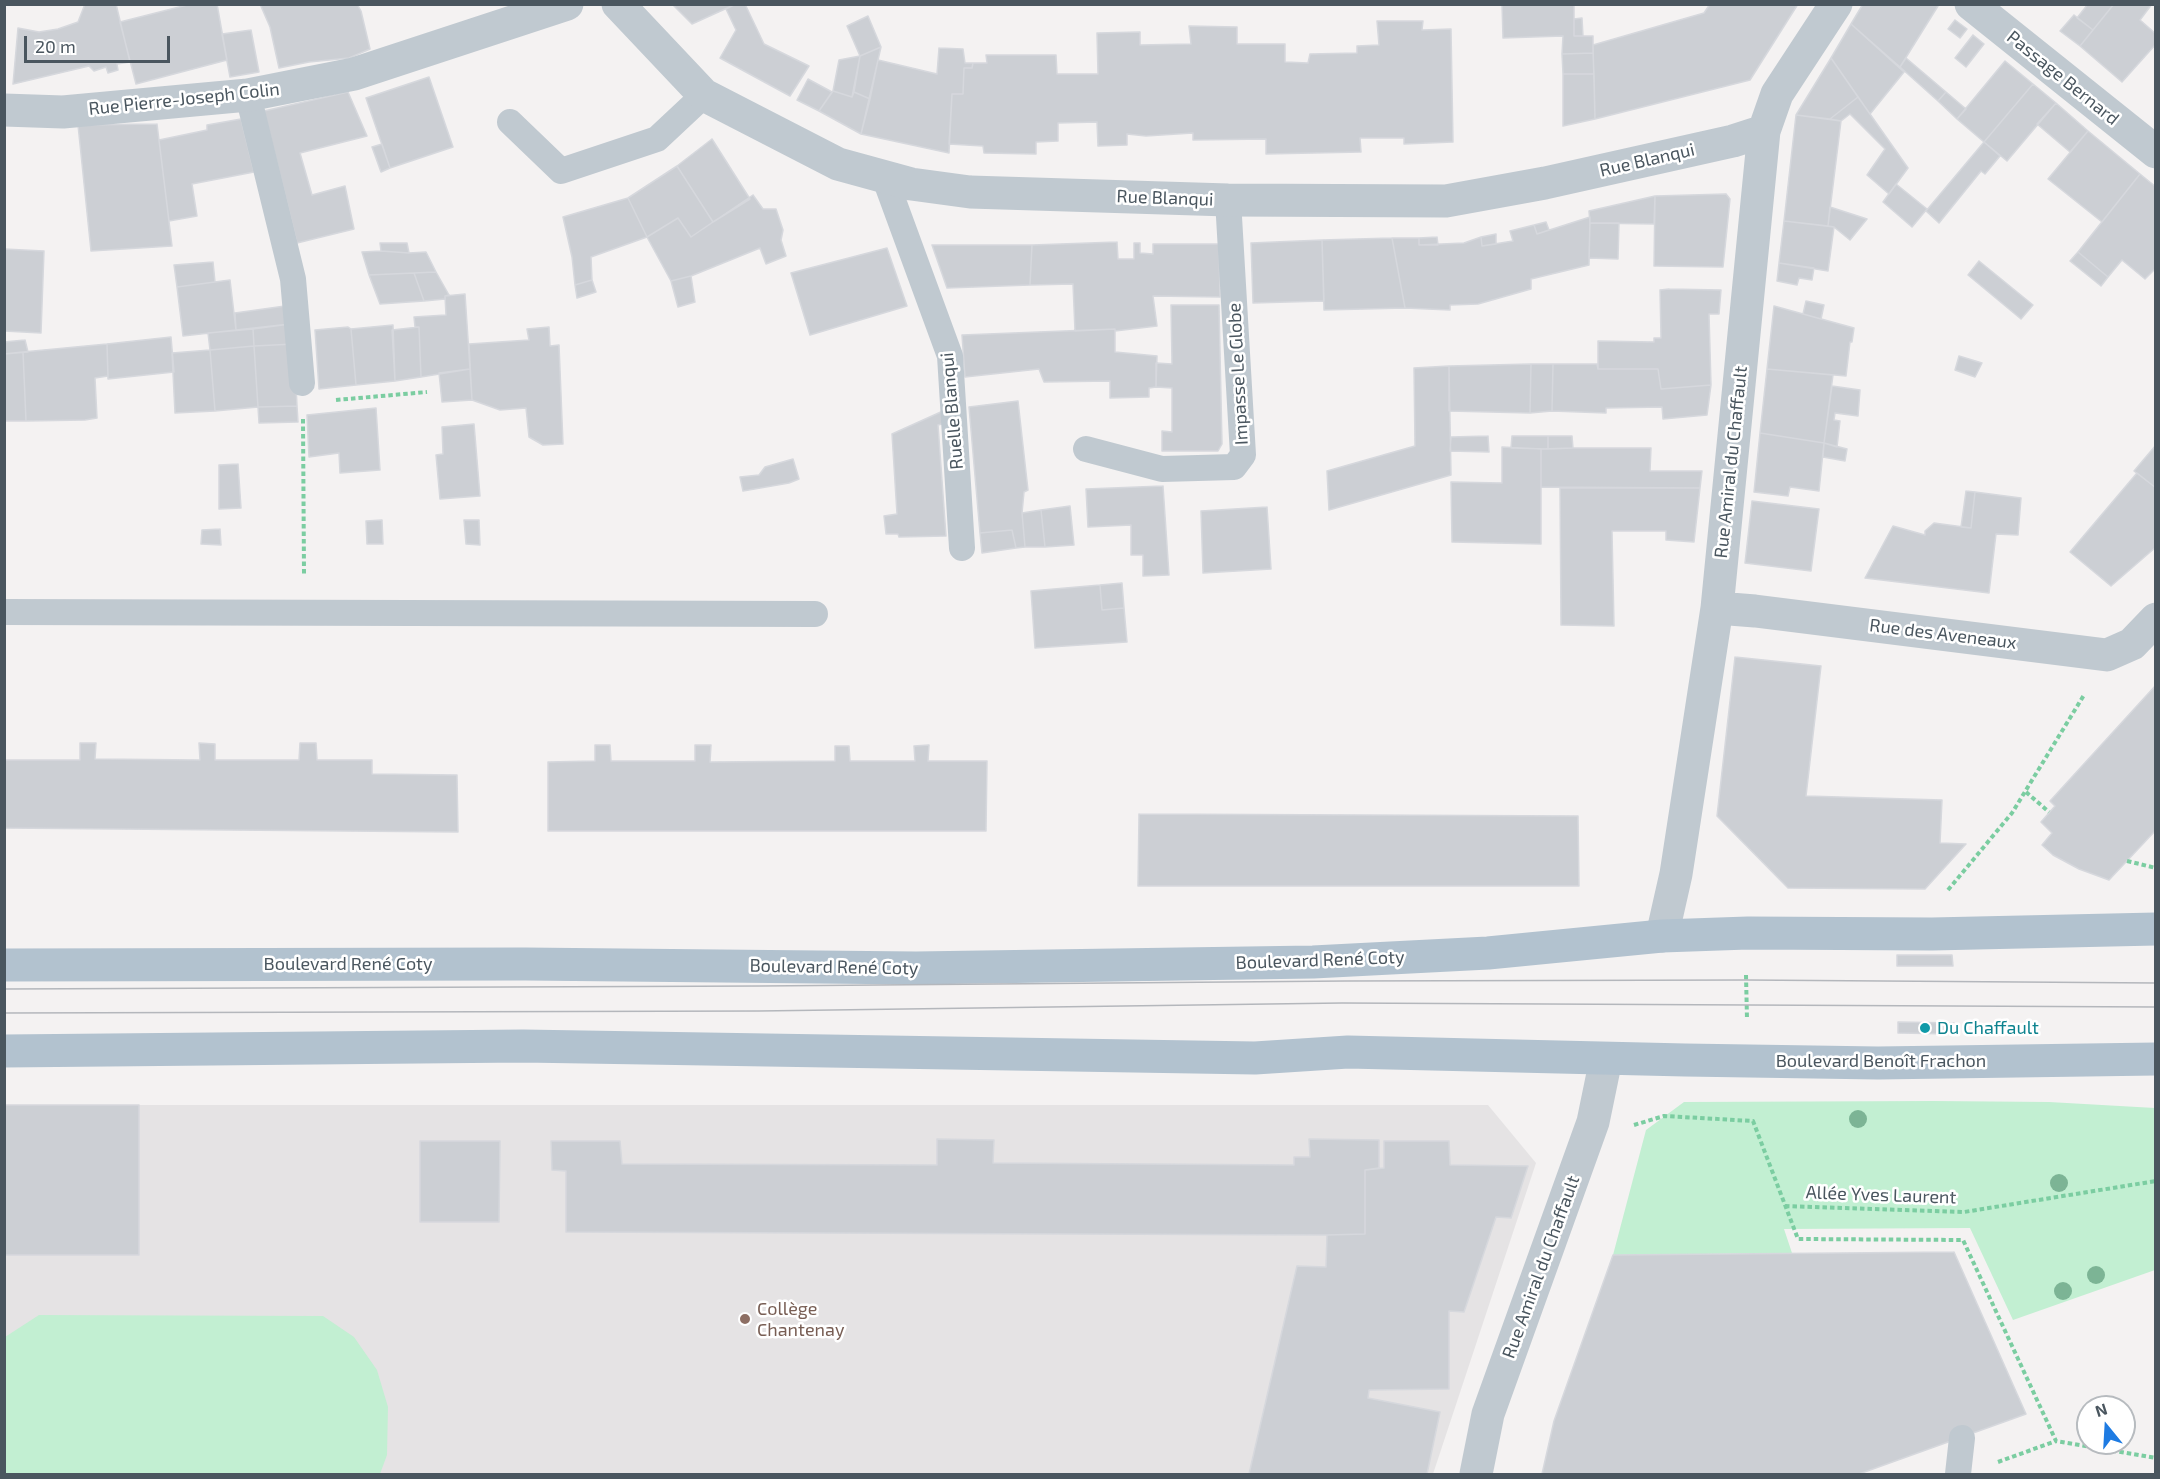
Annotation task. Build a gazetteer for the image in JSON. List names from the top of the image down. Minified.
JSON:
{"streets":{"main road":["Boulevard René Coty","Boulevard Benoît Frachon"],"street":["Passage Bernard","Rue Pierre-Joseph Colin","Rue Blanqui","Rue Amiral du Chaffault","Rue des Aveneaux"],"lane":["Impasse Le Globe","Ruelle Blanqui"],"path":["Allée Yves Laurent"]},"crossings":[["Rue Blanqui","Impasse Le Globe"],["Rue Blanqui","Ruelle Blanqui"],["Rue Blanqui","Rue Amiral du Chaffault"],["Rue Amiral du Chaffault","Rue des Aveneaux"],["Rue Amiral du Chaffault","Boulevard René Coty"],["Rue Amiral du Chaffault","Boulevard Benoît Frachon"],["Rue Amiral du Chaffault","Allée Yves Laurent"]],"places":["Du Chaffault","Collège Chantenay"],"scale_bar":"20 m","north":"top"}
